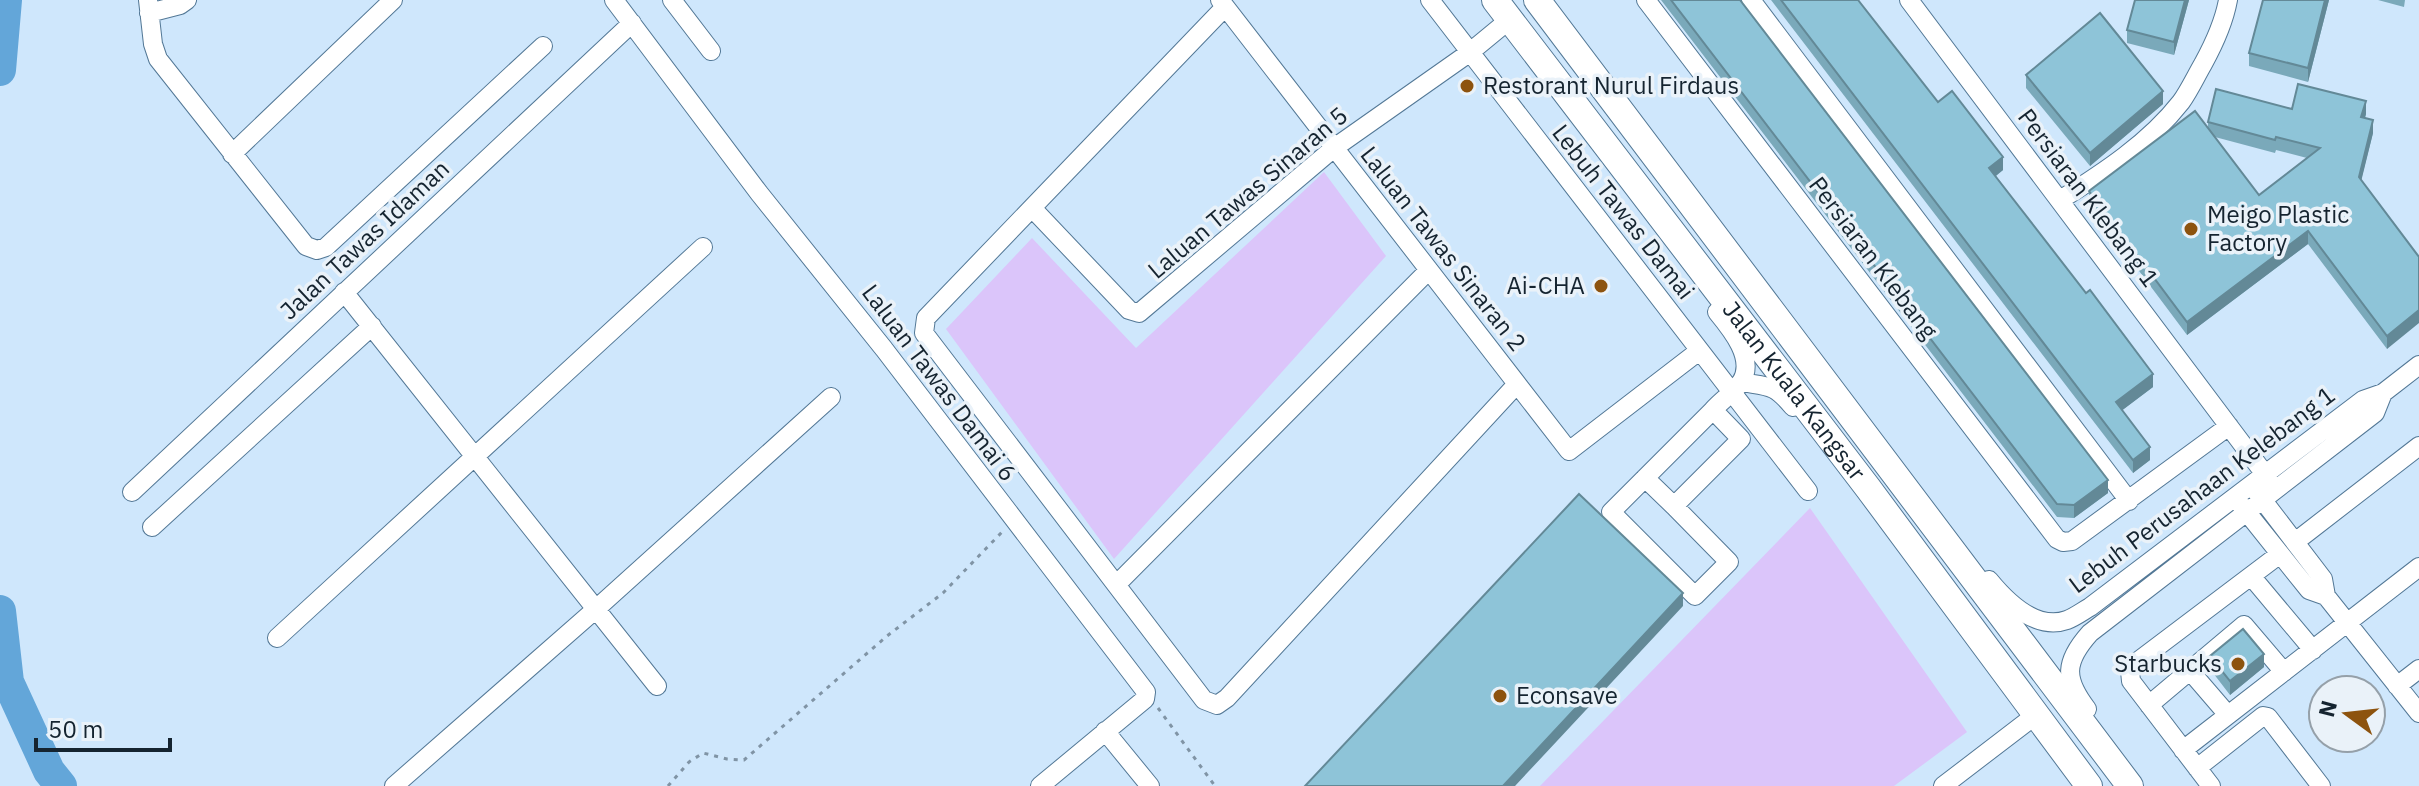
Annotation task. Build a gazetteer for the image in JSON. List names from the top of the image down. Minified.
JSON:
{"streets":{"highway":["Jalan Kuala Kangsar"],"street":["Laluan Tawas Sinaran 5","Persiaran Klebang 1","Lebuh Tawas Damai","Jalan Tawas Idaman","Laluan Tawas Sinaran 2","Persiaran Klebang","Laluan Tawas Damai 6","Lebuh Perusahaan Kelebang 1"]},"crossings":[["Laluan Tawas Sinaran 5","Lebuh Tawas Damai"],["Laluan Tawas Sinaran 5","Laluan Tawas Sinaran 2"],["Laluan Tawas Sinaran 5","Jalan Kuala Kangsar"],["Persiaran Klebang 1","Lebuh Perusahaan Kelebang 1"],["Lebuh Tawas Damai","Laluan Tawas Sinaran 2"],["Jalan Tawas Idaman","Laluan Tawas Damai 6"],["Jalan Kuala Kangsar","Lebuh Perusahaan Kelebang 1"]],"places":["Restorant Nurul Firdaus","Meigo Plastic Factory","Ai-CHA","Starbucks","Econsave"],"scale_bar":"50 m","north":"left"}
